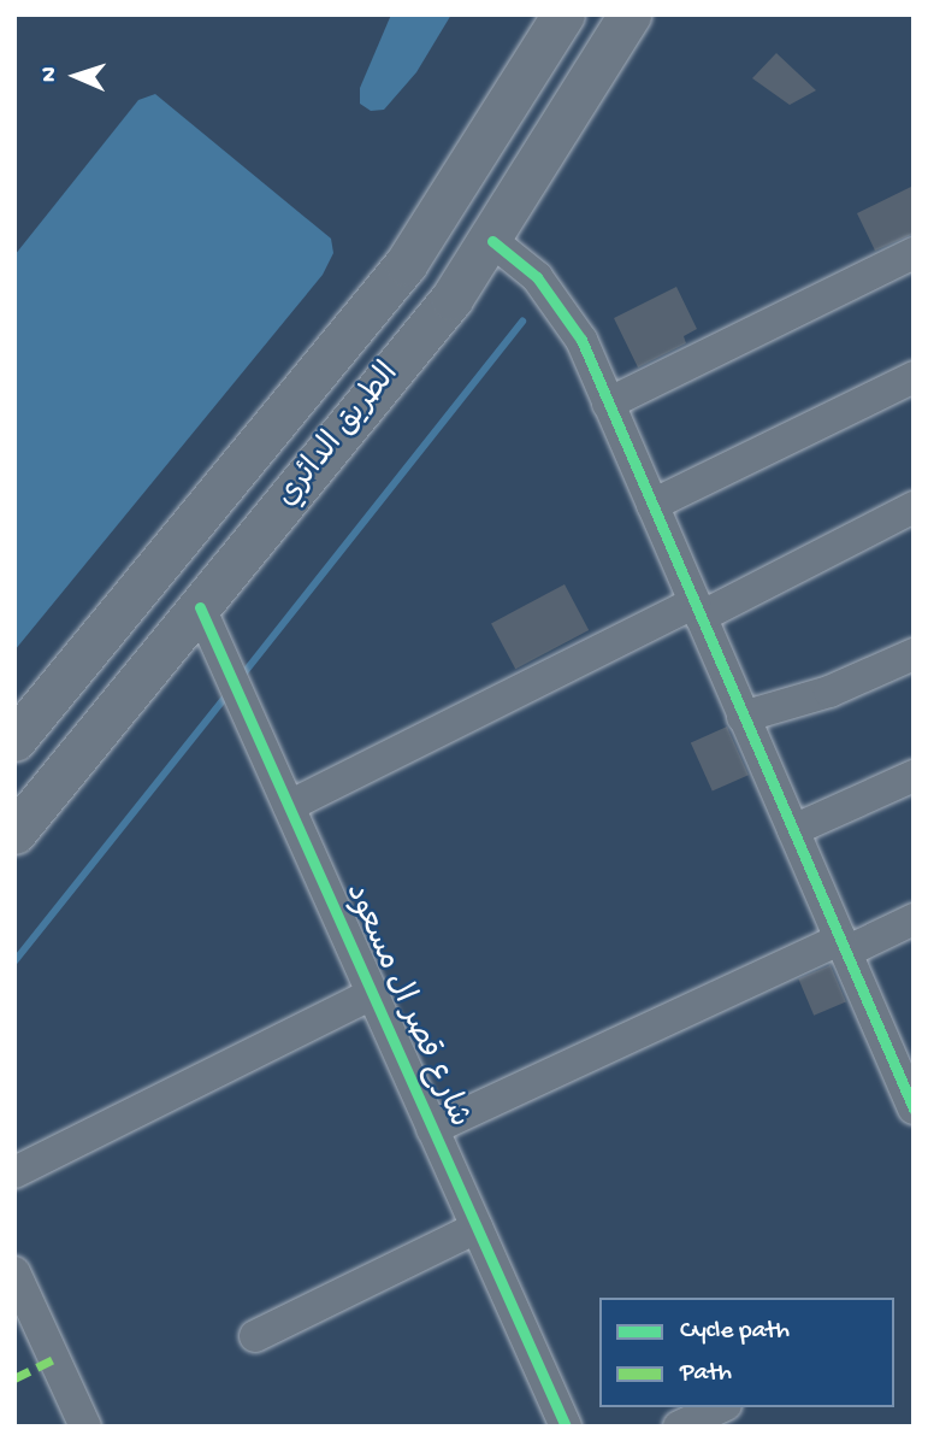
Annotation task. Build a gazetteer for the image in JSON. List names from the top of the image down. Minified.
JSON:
{"streets":{"main road":["الطريق الدائري"],"street":["شارع قصر ال مسعود"]},"crossings":[["الطريق الدائري","شارع قصر ال مسعود"]],"legend":["Cycle path","Path"],"north":"left"}
